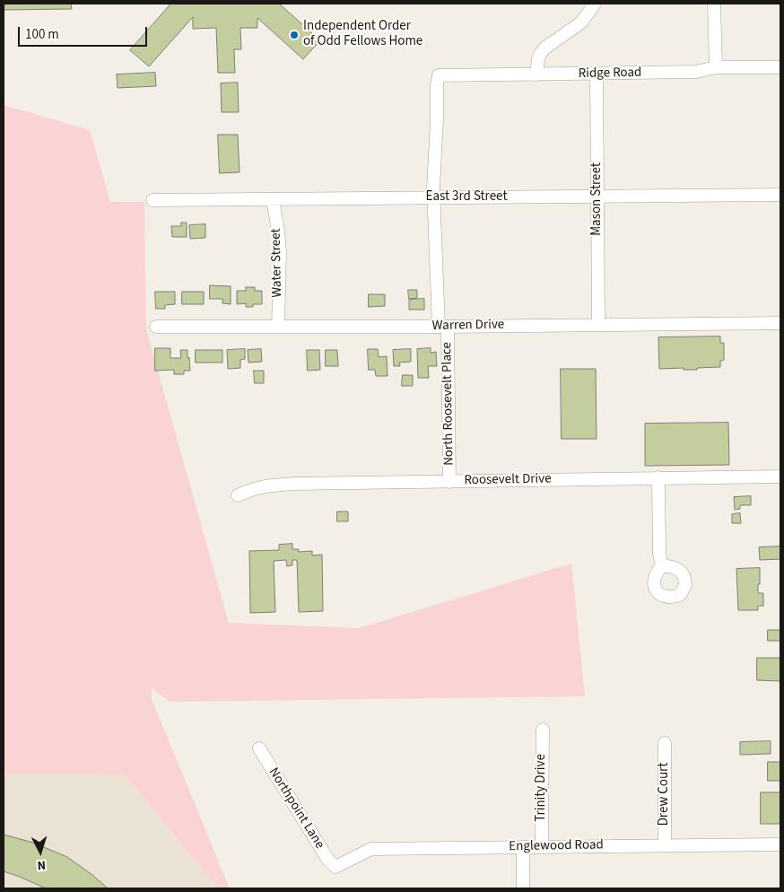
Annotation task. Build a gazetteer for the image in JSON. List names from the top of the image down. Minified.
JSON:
{"streets":{"street":["Ridge Road","East 3rd Street","Mason Street","Water Street","Warren Drive","North Roosevelt Place","Roosevelt Drive","Trinity Drive","Drew Court","Northpoint Lane","Englewood Road"]},"crossings":[["Ridge Road","Mason Street"],["Ridge Road","North Roosevelt Place"],["East 3rd Street","Mason Street"],["East 3rd Street","Water Street"],["East 3rd Street","North Roosevelt Place"],["Mason Street","Warren Drive"],["Water Street","Warren Drive"],["Warren Drive","North Roosevelt Place"],["North Roosevelt Place","Roosevelt Drive"],["Trinity Drive","Englewood Road"],["Drew Court","Englewood Road"],["Northpoint Lane","Englewood Road"]],"places":["Independent Order of Odd Fellows Home"],"scale_bar":"100 m","north":"bottom"}
